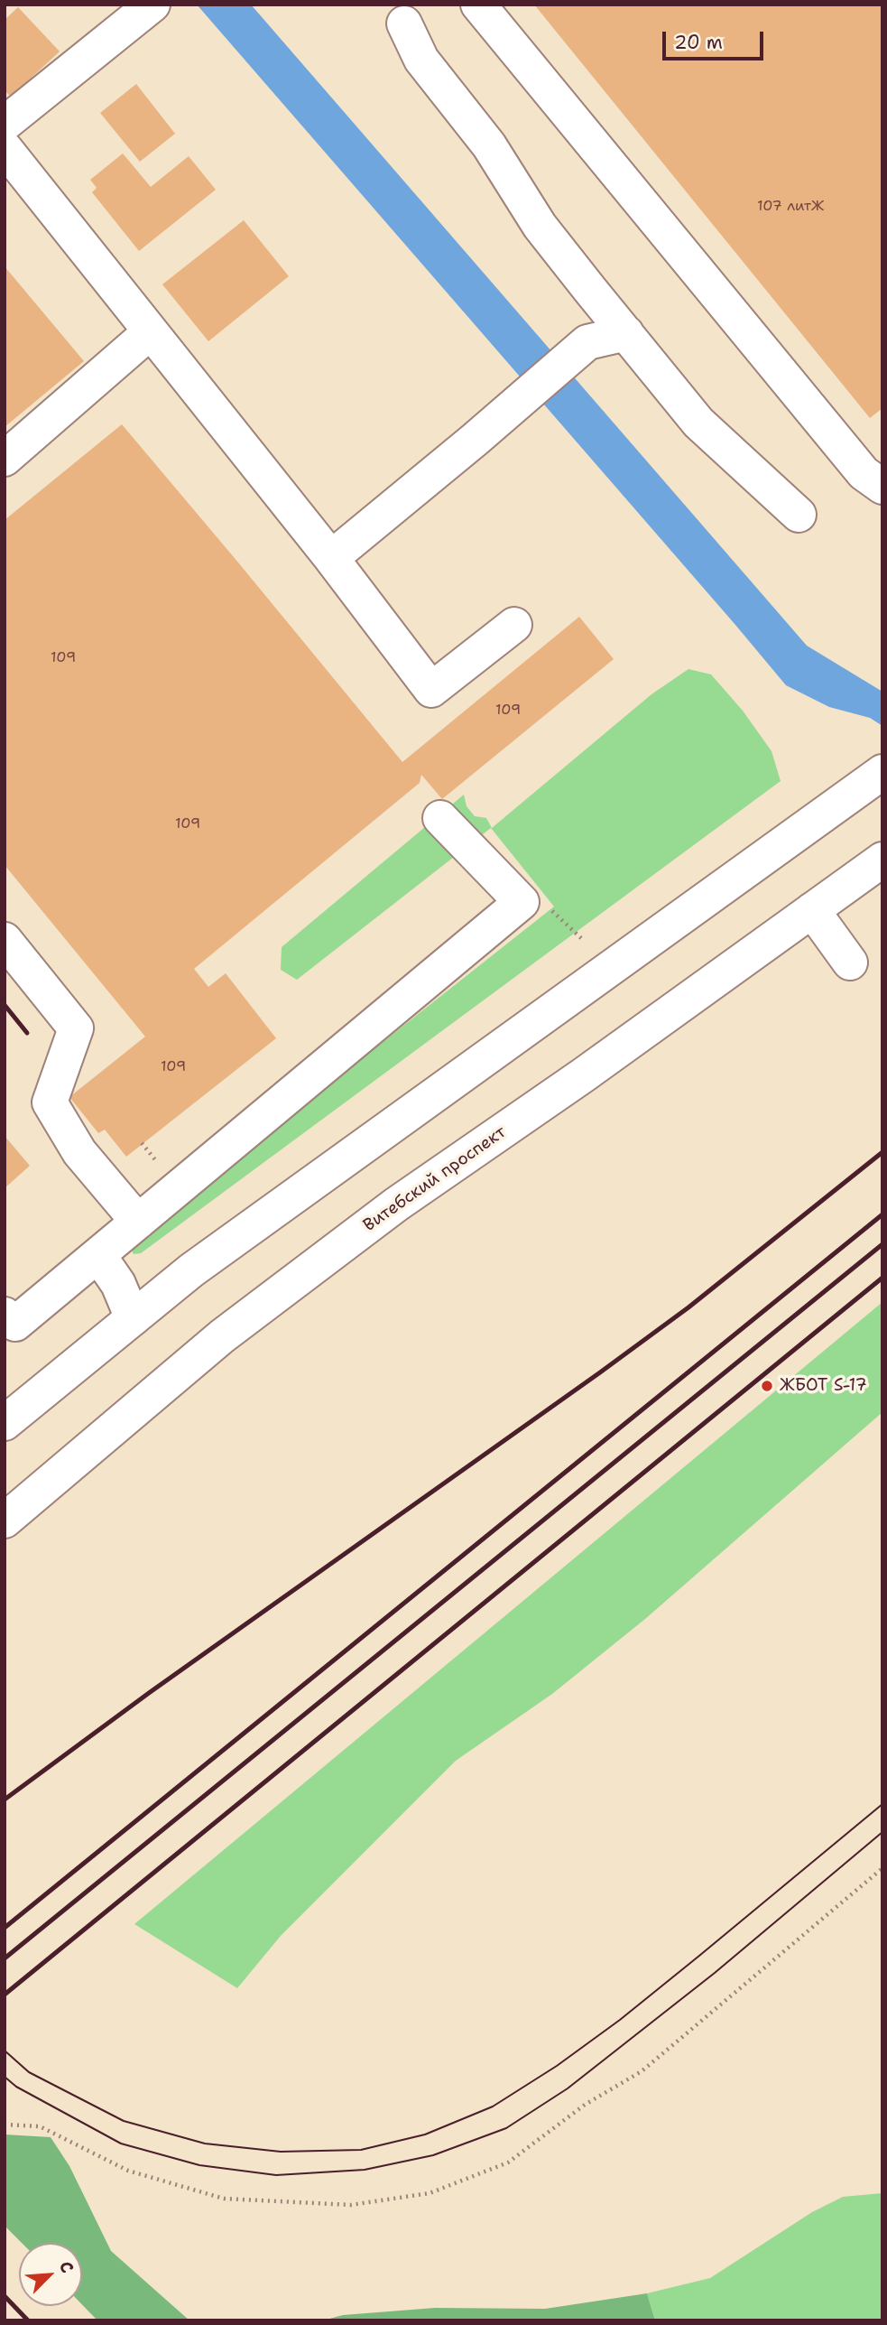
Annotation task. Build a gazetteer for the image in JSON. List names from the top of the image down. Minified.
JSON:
{"streets":{"main road":["Витебский проспект"]},"places":["ЖБОТ S-17"],"house_numbers":["107 литЖ","109","109","109","109"],"scale_bar":"20 m","north":"top right"}
